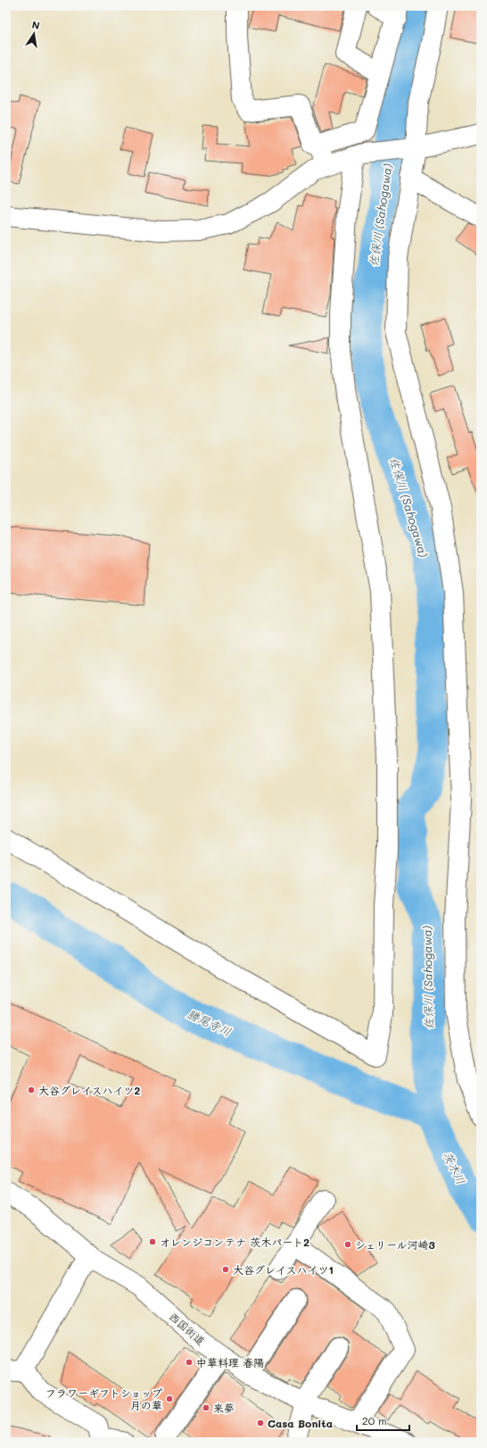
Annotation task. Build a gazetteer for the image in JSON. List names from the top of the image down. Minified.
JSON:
{"streets":{"street":["西国街道"]},"water":["佐保川 (Sahogawa)","勝尾寺川","茨木川"],"places":["大谷グレイスハイツ2","オレンジコンテナ 茨木パート2","シェリール河崎3","大谷グレイスハイツ1","中華料理 春陽","フラワーギフトショップ 月の華","来夢","Casa Bonita"],"scale_bar":"20 m","north":"top"}
